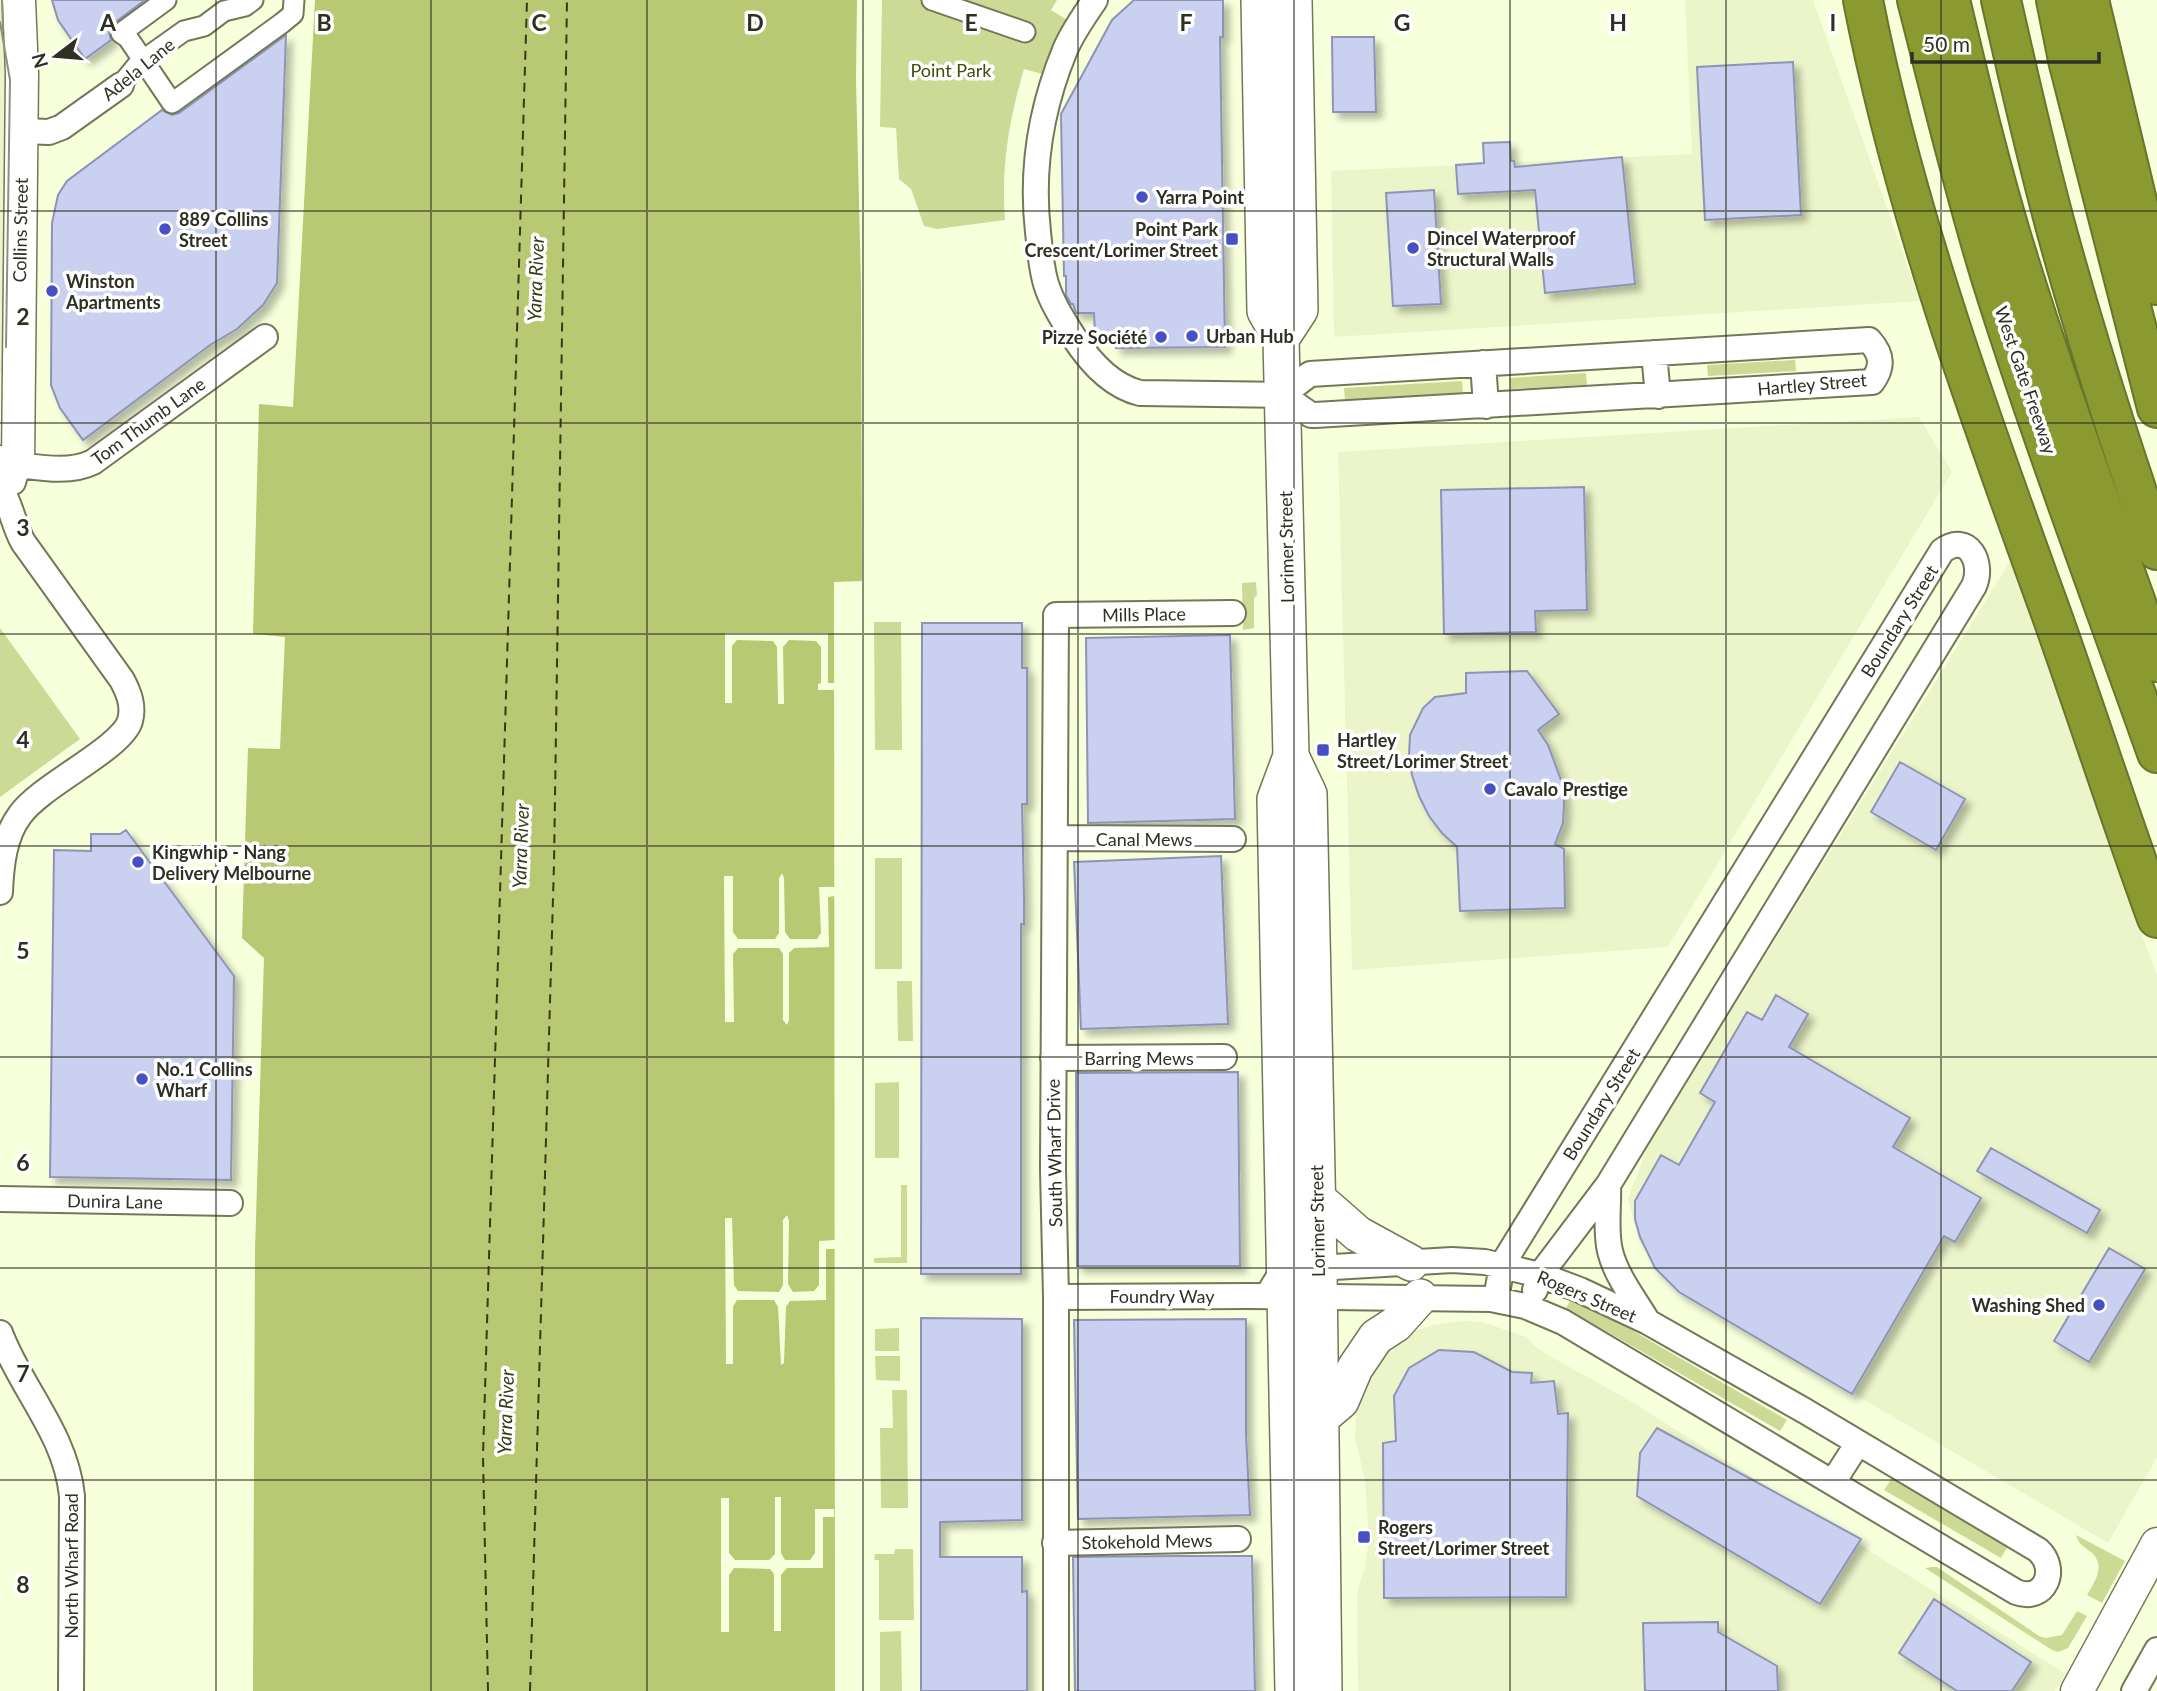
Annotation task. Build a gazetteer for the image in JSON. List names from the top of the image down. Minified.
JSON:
{"streets":{"highway":["West Gate Freeway"],"main road":["Lorimer Street"],"street":["Adela Lane","Collins Street","Hartley Street","Tom Thumb Lane","Mills Place","Boundary Street","Canal Mews","Barring Mews","South Wharf Drive","Dunira Lane","Foundry Way","Rogers Street","Stokehold Mews","North Wharf Road"]},"crossings":[["Adela Lane","Collins Street"],["Collins Street","Tom Thumb Lane"],["Hartley Street","Lorimer Street"],["Lorimer Street","Foundry Way"],["Lorimer Street","Rogers Street"],["Mills Place","South Wharf Drive"],["Boundary Street","Rogers Street"],["Canal Mews","South Wharf Drive"],["Barring Mews","South Wharf Drive"],["South Wharf Drive","Foundry Way"],["South Wharf Drive","Stokehold Mews"],["Foundry Way","Rogers Street"]],"water":["Yarra River"],"parks":["Point Park"],"places":{"other":["Yarra Point","889 Collins Street","Dincel Waterproof Structural Walls","Winston Apartments","Urban Hub","Pizze Société","Cavalo Prestige","Kingwhip - Nang Delivery Melbourne","No.1 Collins Wharf","Washing Shed"],"transit":["Point Park Crescent/Lorimer Street","Hartley Street/Lorimer Street","Rogers Street/Lorimer Street"]},"scale_bar":"50 m","north":"left","grid":{"columns":["A","B","C","D","E","F","G","H","I"],"rows":["2","3","4","5","6","7","8"]}}
